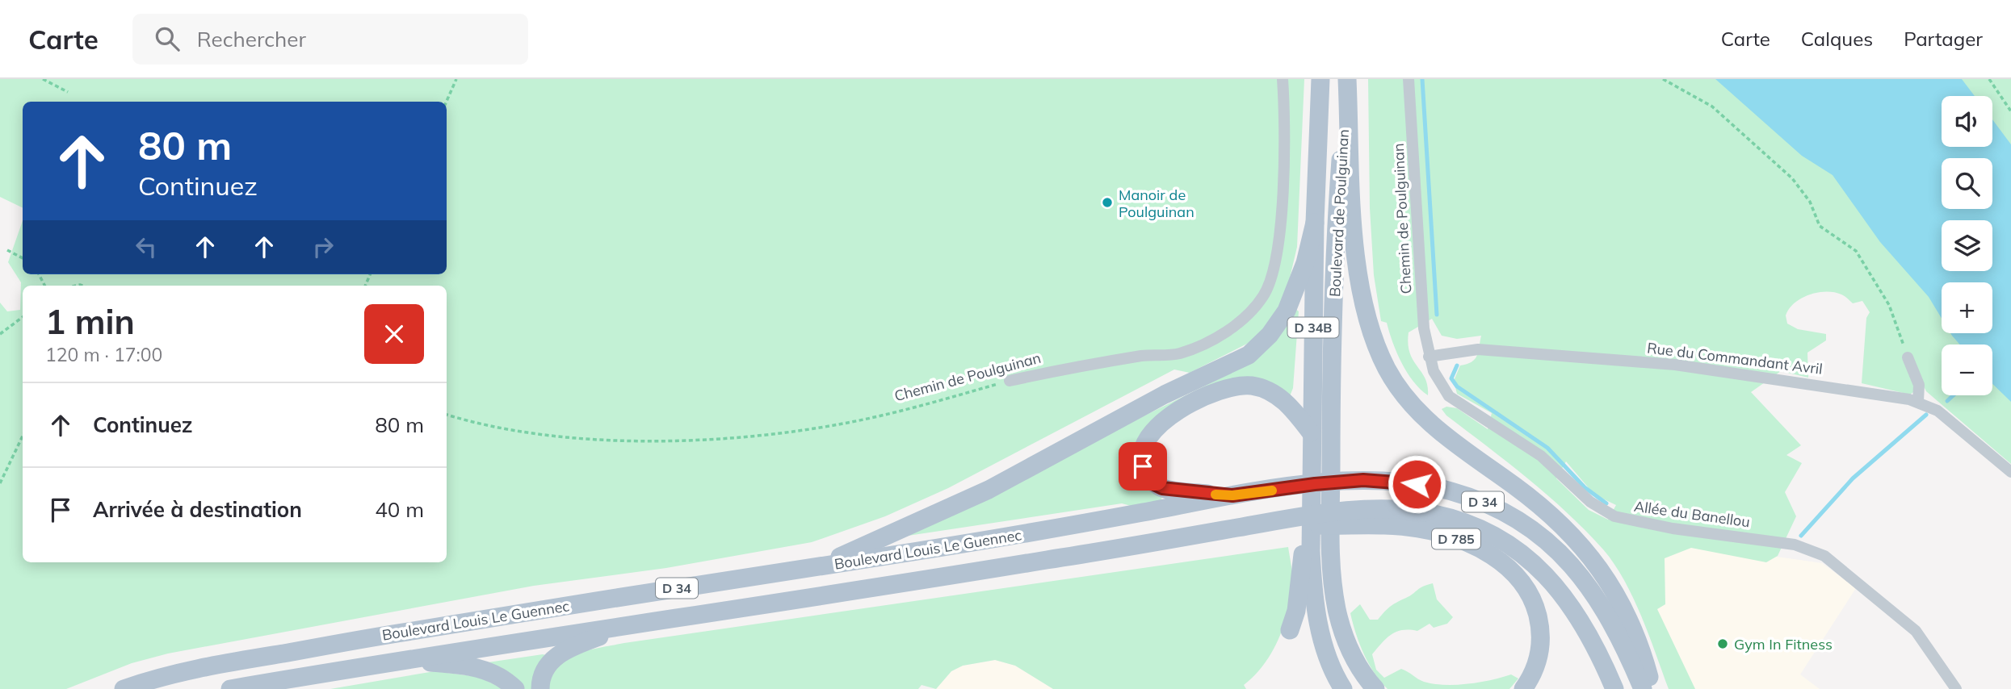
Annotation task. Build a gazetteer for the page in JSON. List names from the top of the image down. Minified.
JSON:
{"streets":{"main road":["Boulevard de Poulguinan","D 34B","D 34","D 785","Boulevard Louis Le Guennec"],"street":["Chemin de Poulguinan","Rue du Commandant Avril","Allée du Banellou"]},"crossings":[["Boulevard de Poulguinan","D 34B"],["Chemin de Poulguinan","Rue du Commandant Avril"],["Chemin de Poulguinan","Allée du Banellou"],["Rue du Commandant Avril","Allée du Banellou"],["D 785","Boulevard Louis Le Guennec"]],"places":["Manoir de Poulguinan","Gym In Fitness"],"page":{"header":"Carte","search":"Rechercher","nav":["Carte","Calques","Partager"],"map_buttons":["+","−"],"turn":["80 m","Continuez"],"heading":["1 min","120 m · 17:00"],"list":[{"name":"Continuez","value":"80 m"},{"name":"Arrivée à destination","value":"40 m"}]}}
